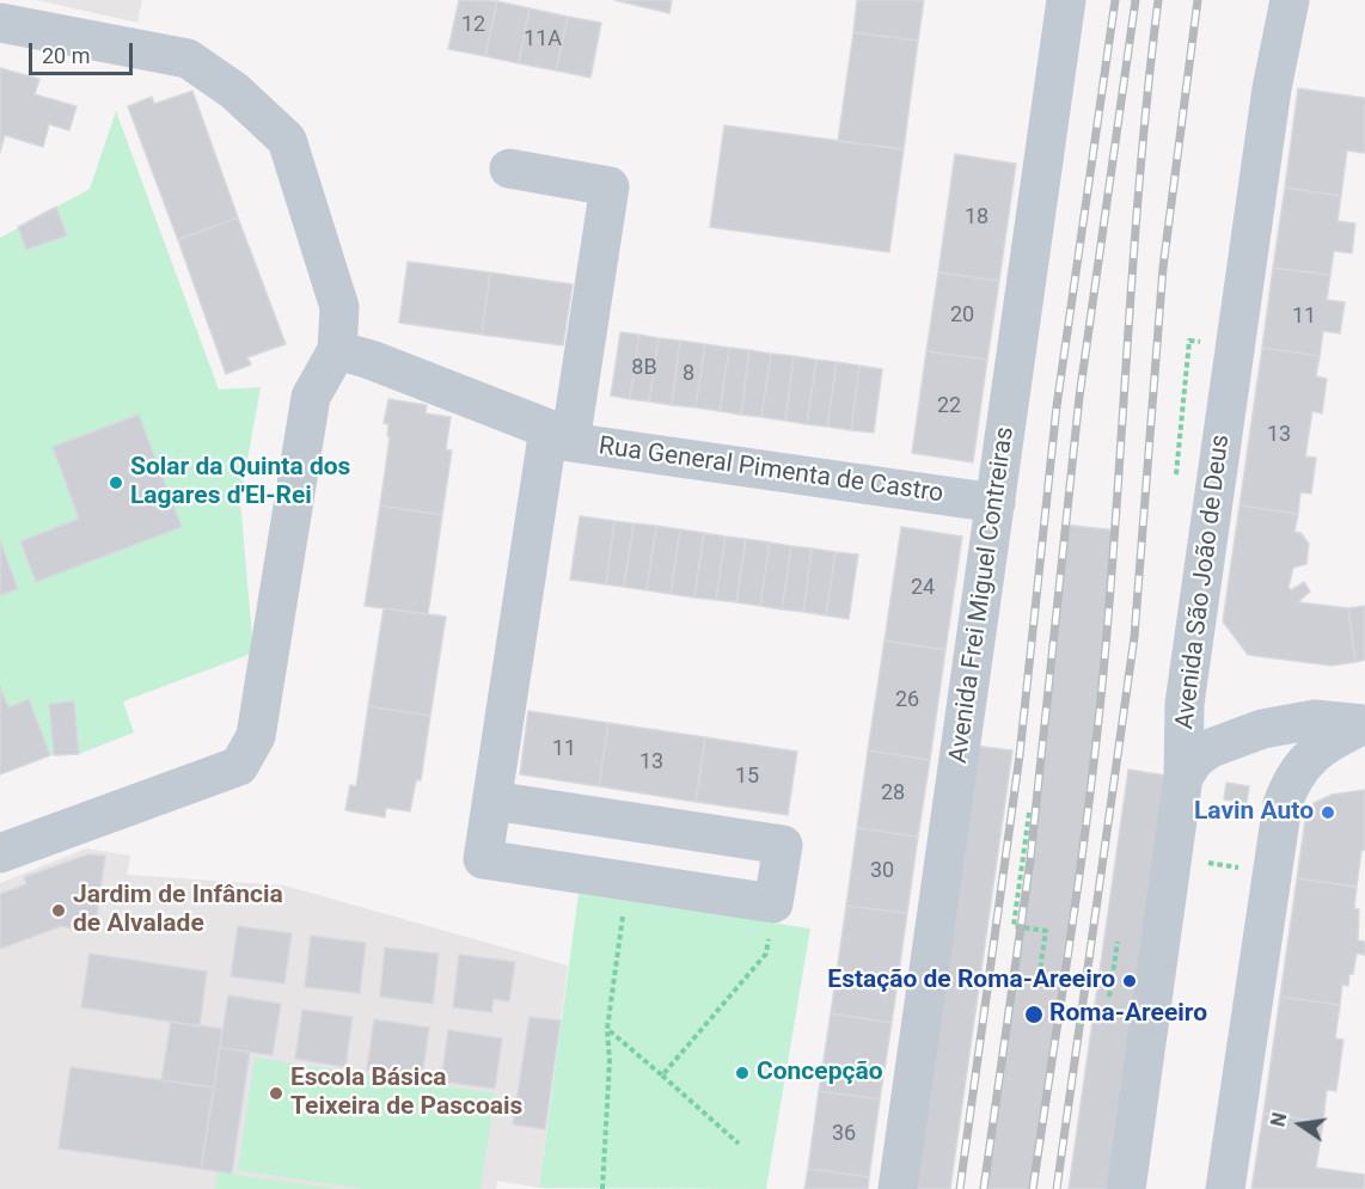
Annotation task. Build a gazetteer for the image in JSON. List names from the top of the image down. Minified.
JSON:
{"streets":{"street":["Rua General Pimenta de Castro","Avenida São João de Deus","Avenida Frei Miguel Contreiras"]},"crossings":[["Rua General Pimenta de Castro","Avenida Frei Miguel Contreiras"]],"places":["Solar da Quinta dos Lagares d'El-Rei","Lavin Auto","Jardim de Infância de Alvalade","Estação de Roma-Areeiro","Roma-Areeiro","Concepção","Escola Básica Teixeira de Pascoais"],"house_numbers":["12","11A","18","20","11","8B","8","22","13","24","26","11","13","15","28","30","36"],"scale_bar":"20 m","north":"left"}
